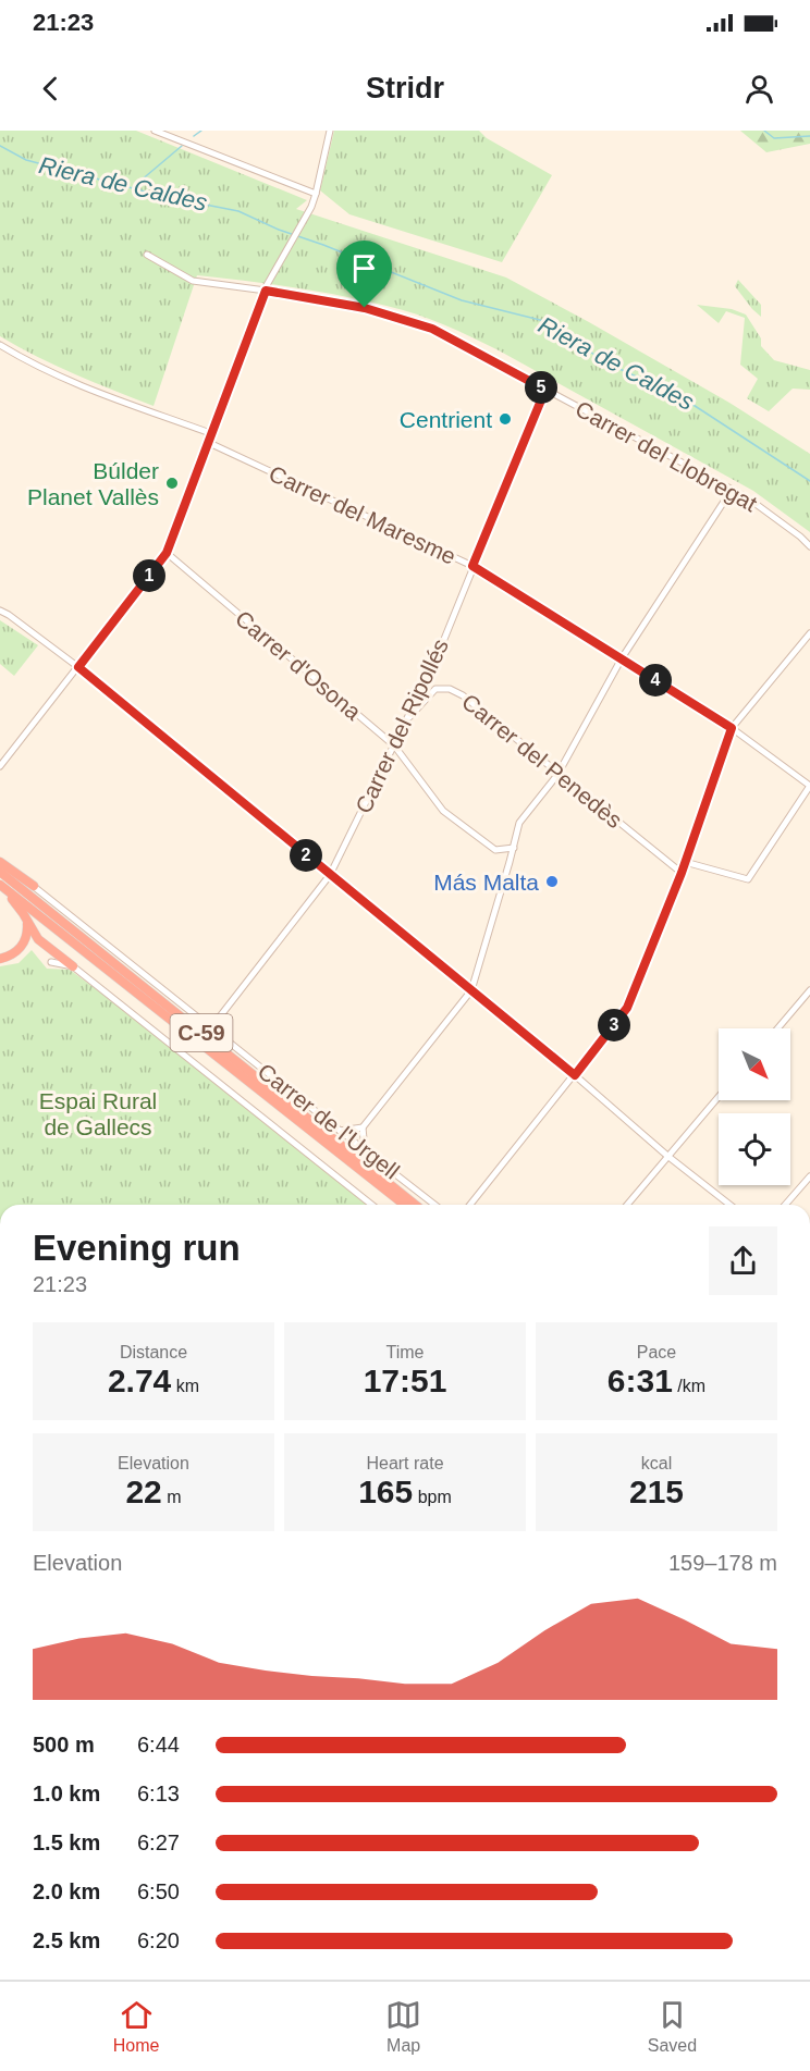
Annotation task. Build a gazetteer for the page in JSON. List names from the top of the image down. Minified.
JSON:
{"streets":{"highway":["C-59"],"street":["Carrer del Llobregat","Carrer del Maresme","Carrer d'Osona","Carrer del Ripollés","Carrer del Penedès","Carrer de l'Urgell"]},"crossings":[["Carrer del Llobregat","Carrer del Ripollés"],["Carrer del Maresme","Carrer del Ripollés"],["Carrer d'Osona","Carrer del Ripollés"],["Carrer del Ripollés","Carrer del Penedès"],["Carrer del Ripollés","Carrer de l'Urgell"]],"water":["Riera de Caldes"],"parks":["Espai Rural de Gallecs"],"places":["Centrient","Búlder Planet Vallès","Más Malta"],"north":"bottom right","page":{"status":"21:23","header":"Stridr","pins":["5","1","4","2","3"],"heading":["Evening run","21:23"],"stats":[["Distance","2.74 km"],["Time","17:51"],["Pace","6:31 /km"],["Elevation","22 m"],["Heart rate","165 bpm"],["kcal","215"]],"chart":["Elevation","159–178 m"],"list":[{"name":"500 m","note":"6:44"},{"name":"1.0 km","note":"6:13"},{"name":"1.5 km","note":"6:27"},{"name":"2.0 km","note":"6:50"},{"name":"2.5 km","note":"6:20"}],"tabs":["Home","Map","Saved"]}}
